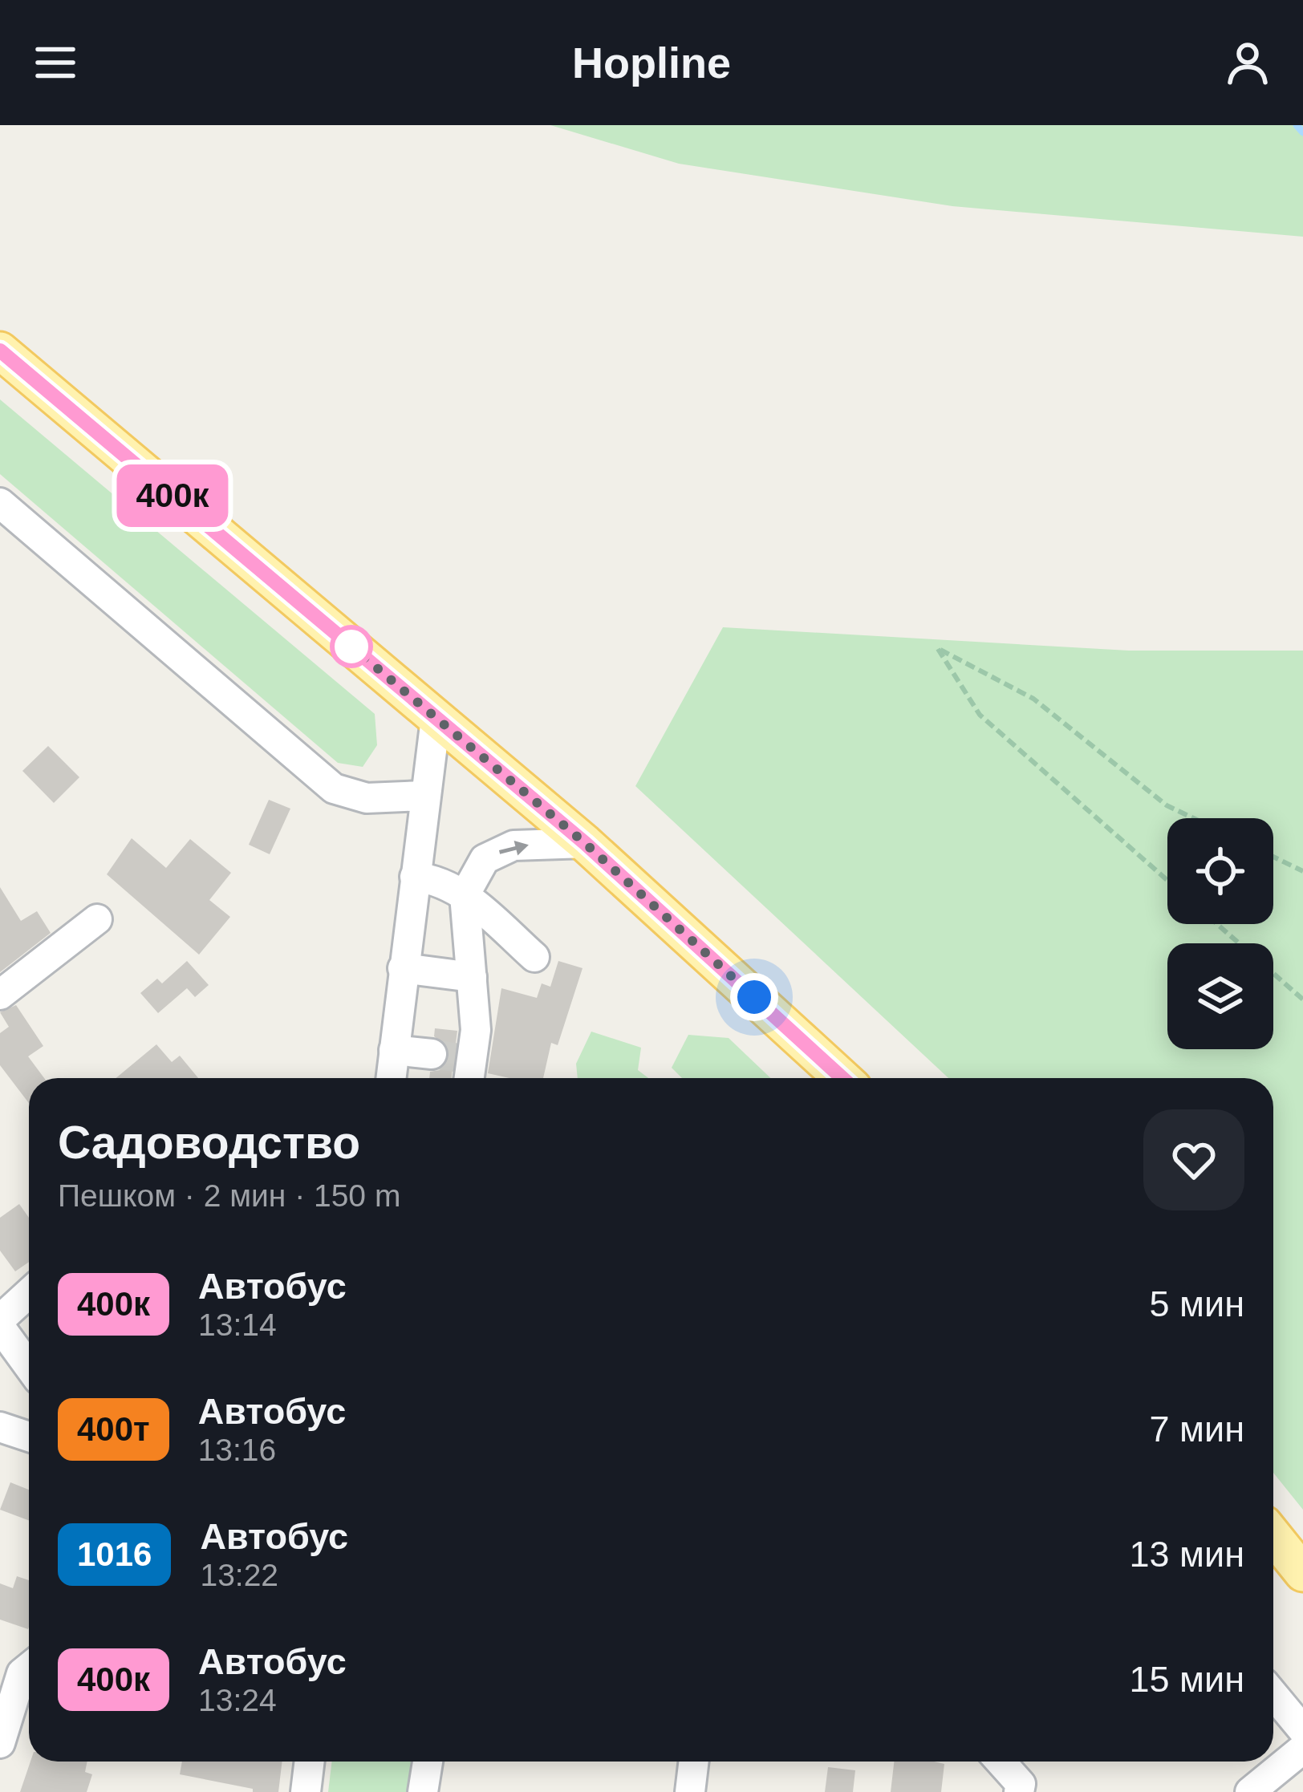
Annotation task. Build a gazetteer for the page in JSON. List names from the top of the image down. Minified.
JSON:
{"lines":["bus line 400к"],"page":{"header":"Hopline","on_map":"400к","heading":["Садоводство","Пешком · 2 мин · 150 m"],"list":[{"mark":"400к","name":"Автобус","note":"13:14","value":"5 мин"},{"mark":"400т","name":"Автобус","note":"13:16","value":"7 мин"},{"mark":"1016","name":"Автобус","note":"13:22","value":"13 мин"},{"mark":"400к","name":"Автобус","note":"13:24","value":"15 мин"}]}}
